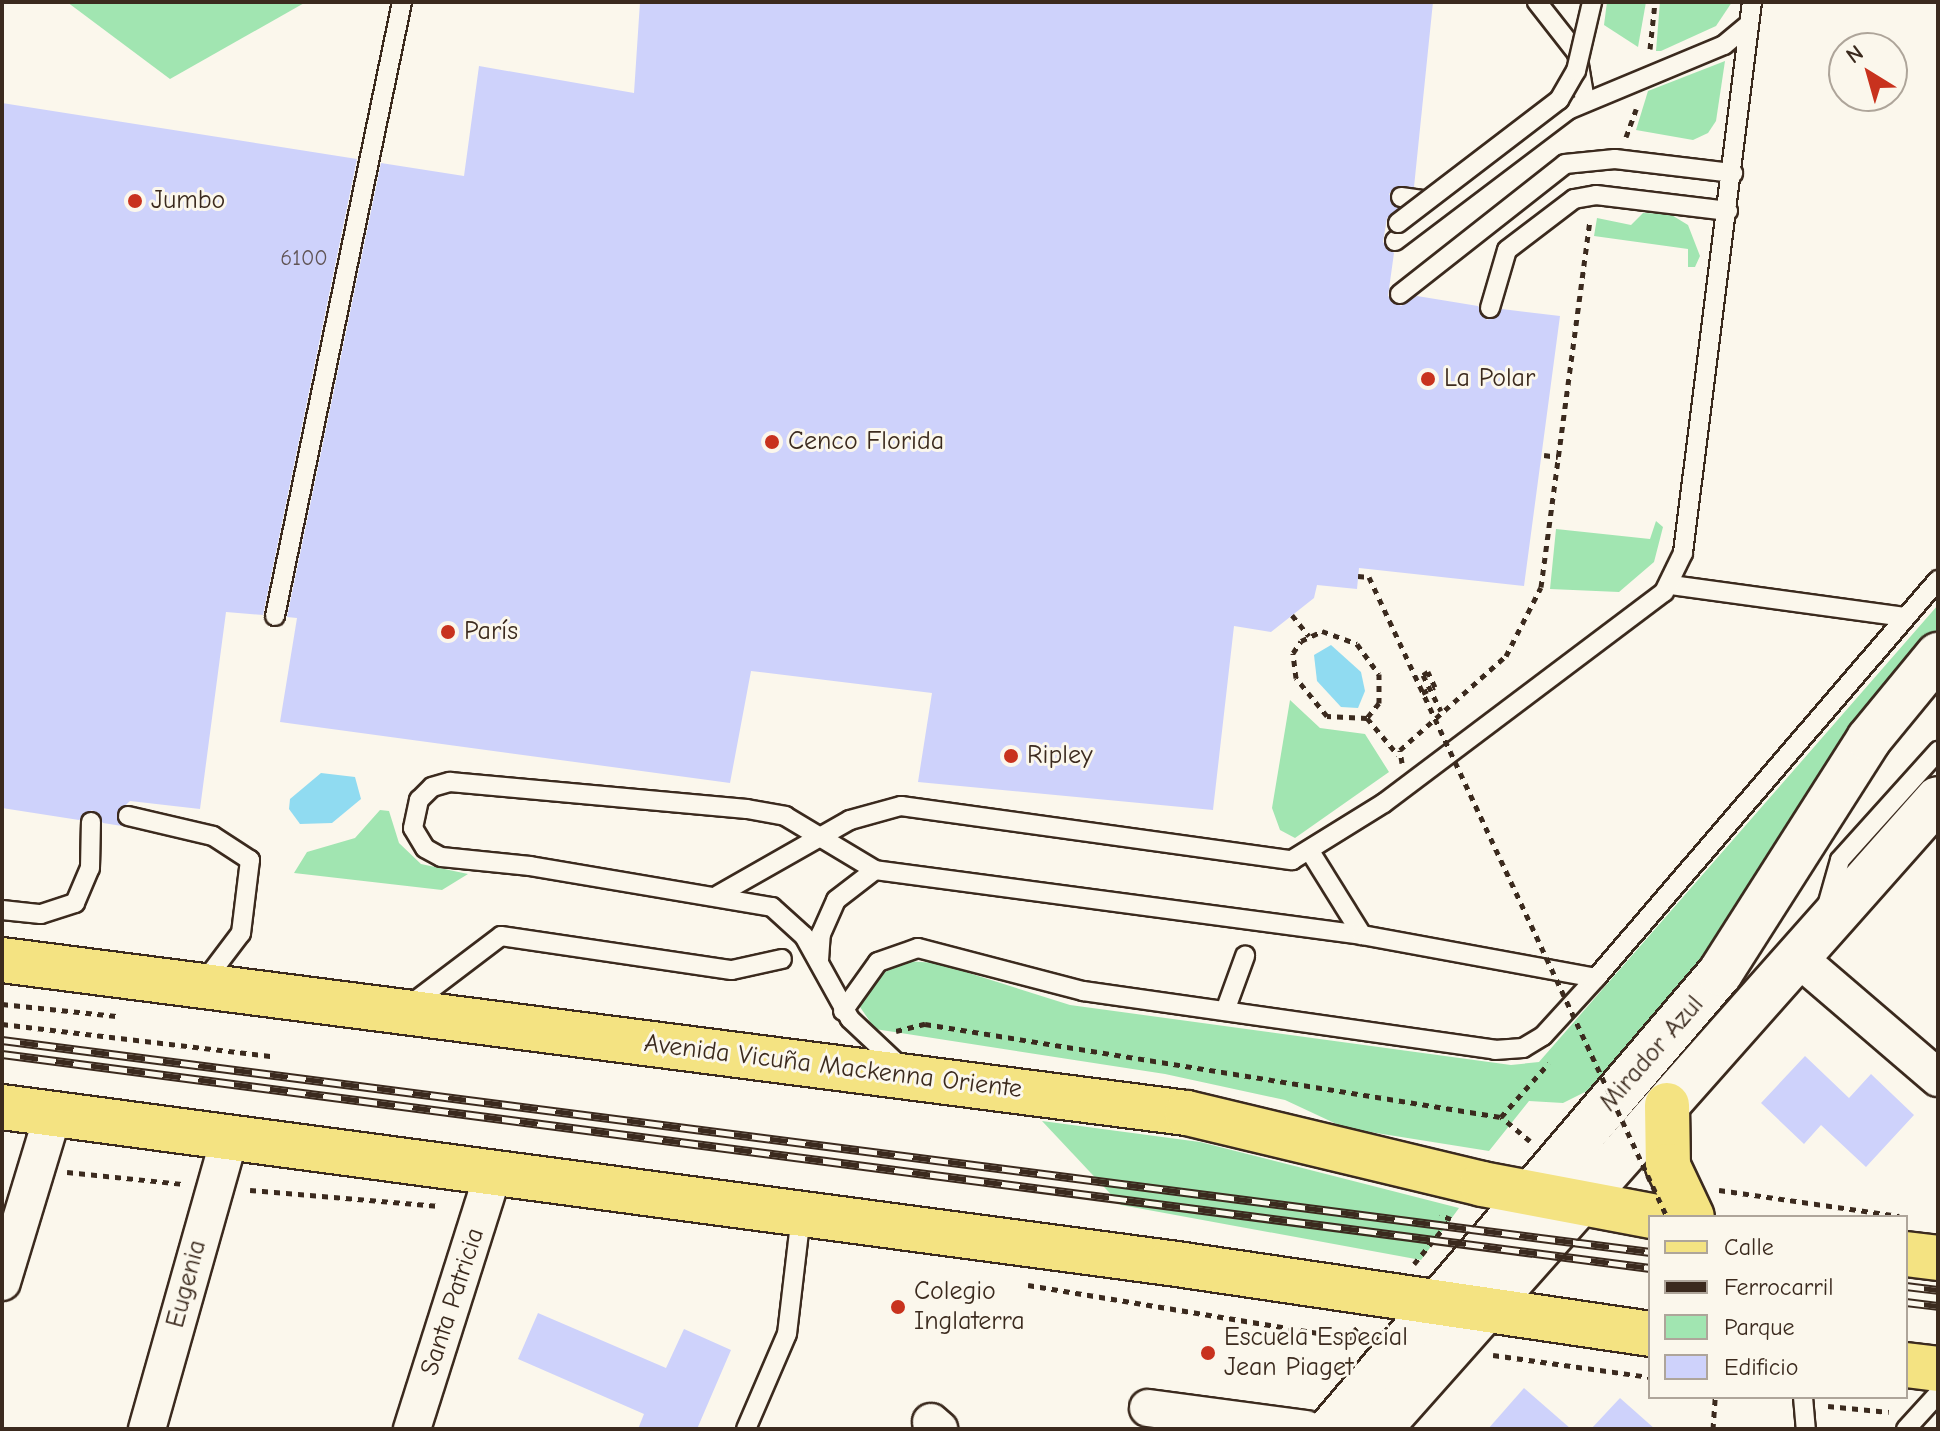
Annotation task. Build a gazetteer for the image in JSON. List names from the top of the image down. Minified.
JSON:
{"streets":{"main road":["Mirador Azul","Avenida Vicuña Mackenna Oriente"],"street":["Eugenia","Santa Patricia"]},"crossings":[["Mirador Azul","Avenida Vicuña Mackenna Oriente"]],"places":["Jumbo","La Polar","Cenco Florida","París","Ripley","Colegio Inglaterra","Escuela Especial Jean Piaget"],"house_numbers":["6100"],"legend":["Calle","Ferrocarril","Parque","Edificio"],"north":"top left"}
